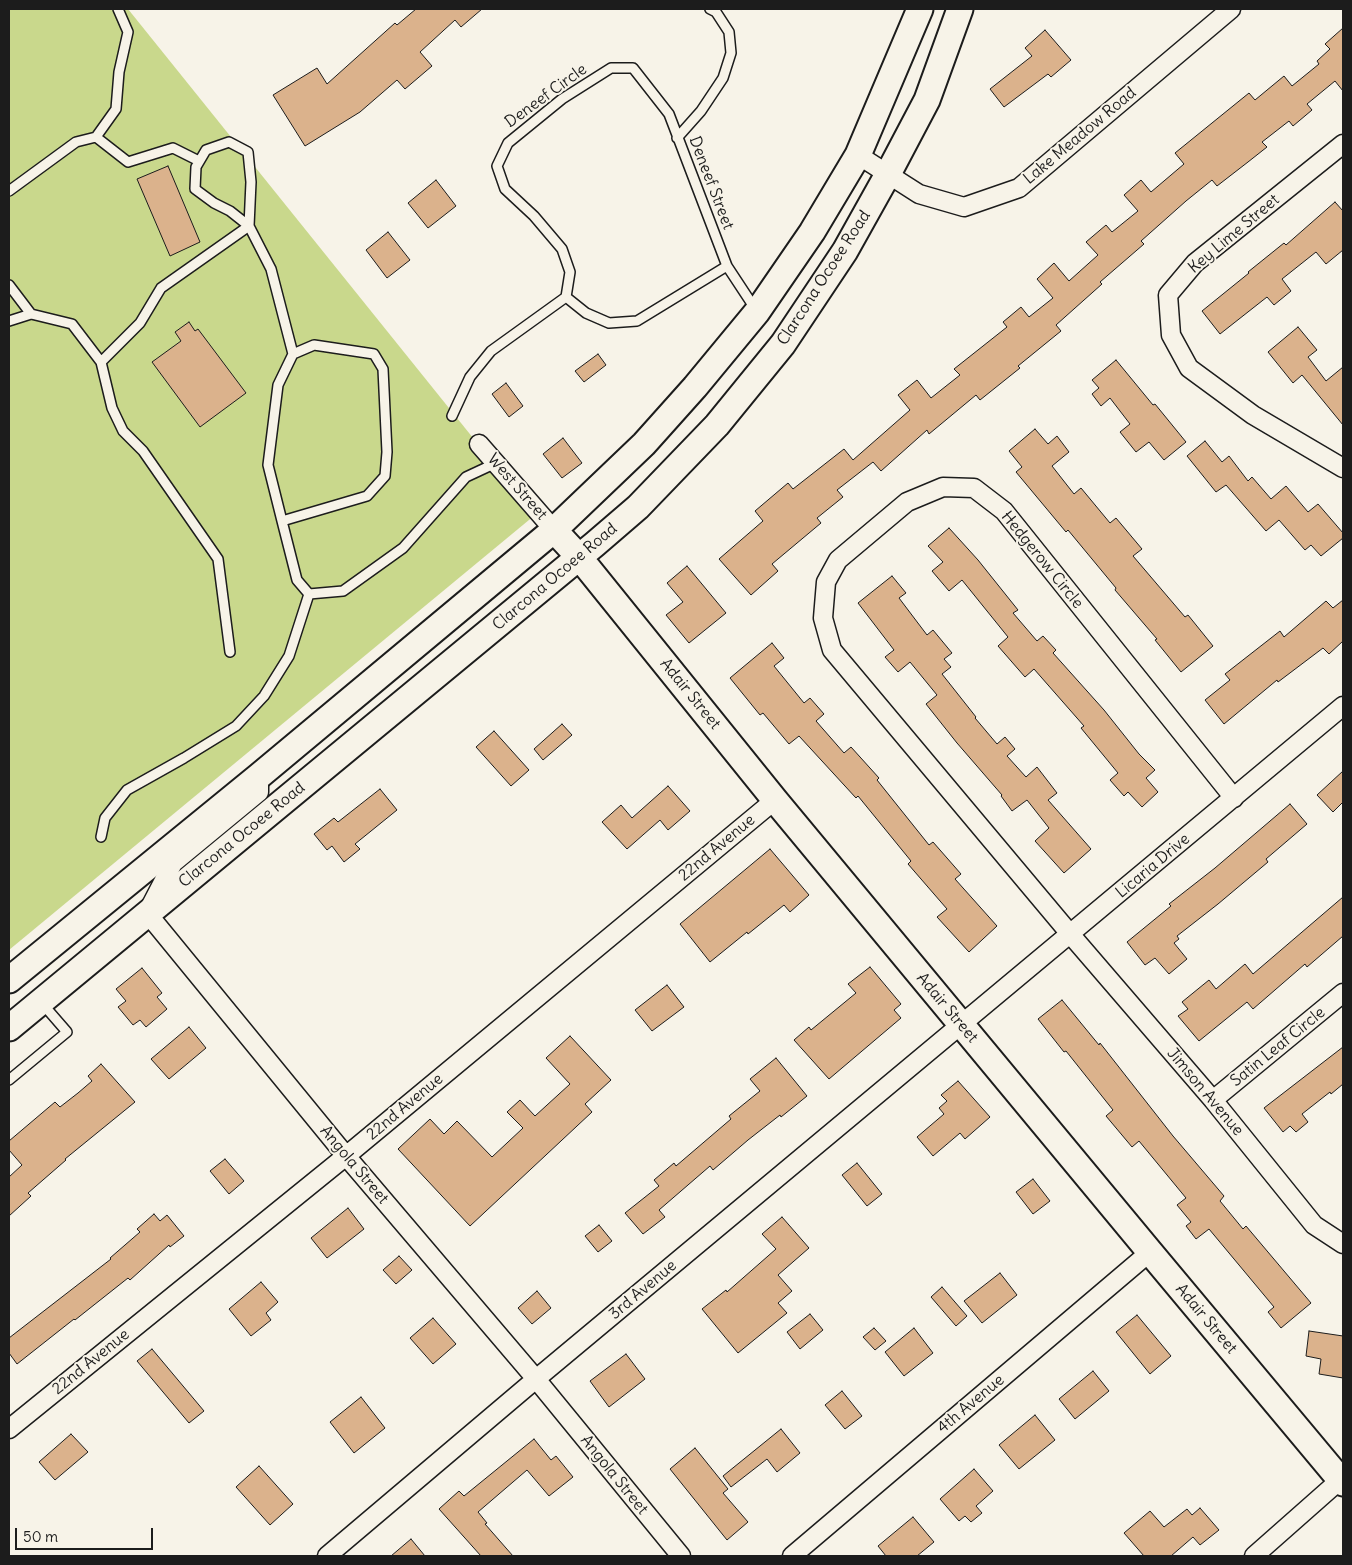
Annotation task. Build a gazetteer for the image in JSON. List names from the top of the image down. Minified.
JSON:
{"streets":{"street":["Lake Meadow Road","Key Lime Street","Clarcona Ocoee Road","West Street","Hedgerow Circle","Adair Street","22nd Avenue","Licaria Drive","Satin Leaf Circle","Jimson Avenue","Angola Street","3rd Avenue","4th Avenue"],"lane":["Deneef Circle","Deneef Street"]},"crossings":[["Deneef Circle","Deneef Street"],["Lake Meadow Road","Clarcona Ocoee Road"],["Clarcona Ocoee Road","Adair Street"],["Clarcona Ocoee Road","Angola Street"],["West Street","Adair Street"],["Hedgerow Circle","Licaria Drive"],["Hedgerow Circle","Jimson Avenue"],["Adair Street","22nd Avenue"],["Adair Street","Licaria Drive"],["Adair Street","3rd Avenue"],["Adair Street","4th Avenue"],["22nd Avenue","Angola Street"],["Licaria Drive","Jimson Avenue"],["Licaria Drive","3rd Avenue"],["Satin Leaf Circle","Jimson Avenue"],["Angola Street","3rd Avenue"]],"scale_bar":"50 m"}
